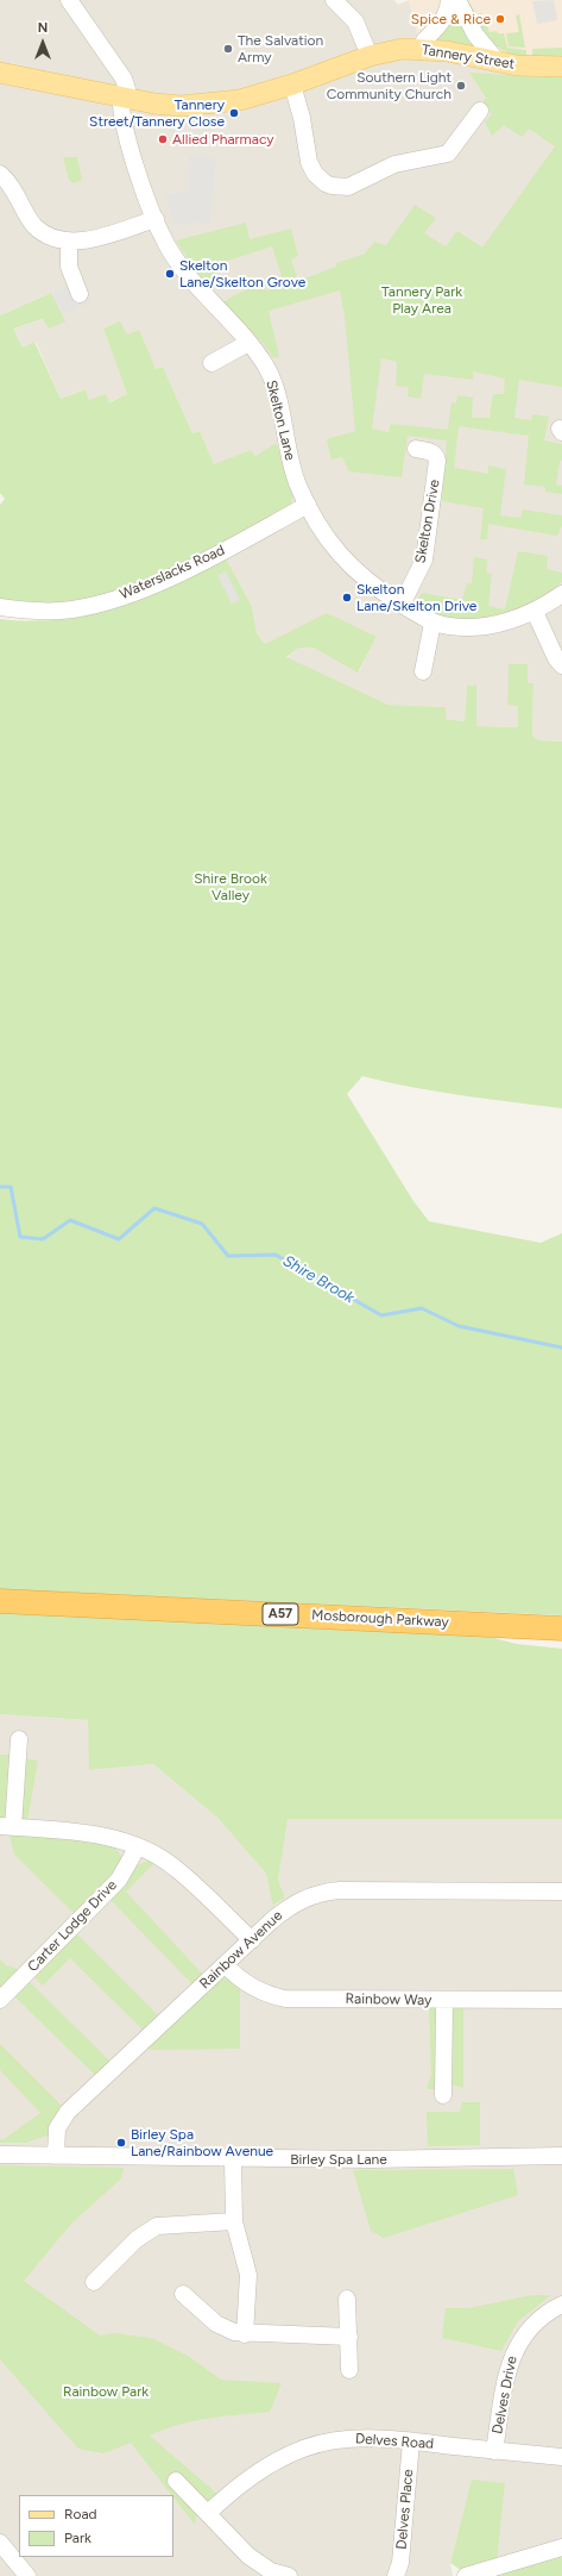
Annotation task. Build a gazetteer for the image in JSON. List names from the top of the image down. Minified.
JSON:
{"streets":{"highway":["A57","Mosborough Parkway"],"main road":["Tannery Street"],"street":["Skelton Lane","Skelton Drive","Waterslacks Road","Carter Lodge Drive","Rainbow Avenue","Rainbow Way","Birley Spa Lane","Delves Drive","Delves Road","Delves Place"]},"crossings":[["Tannery Street","Skelton Lane"],["Skelton Lane","Skelton Drive"],["Skelton Lane","Waterslacks Road"],["Rainbow Avenue","Rainbow Way"],["Rainbow Avenue","Birley Spa Lane"],["Delves Drive","Delves Road"],["Delves Road","Delves Place"]],"water":["Shire Brook"],"parks":["Tannery Park Play Area","Shire Brook Valley","Rainbow Park"],"places":["Spice & Rice","The Salvation Army","Southern Light Community Church","Tannery Street/Tannery Close","Allied Pharmacy","Skelton Lane/Skelton Grove","Skelton Lane/Skelton Drive","Birley Spa Lane/Rainbow Avenue"],"legend":["Road","Park"],"north":"top"}
